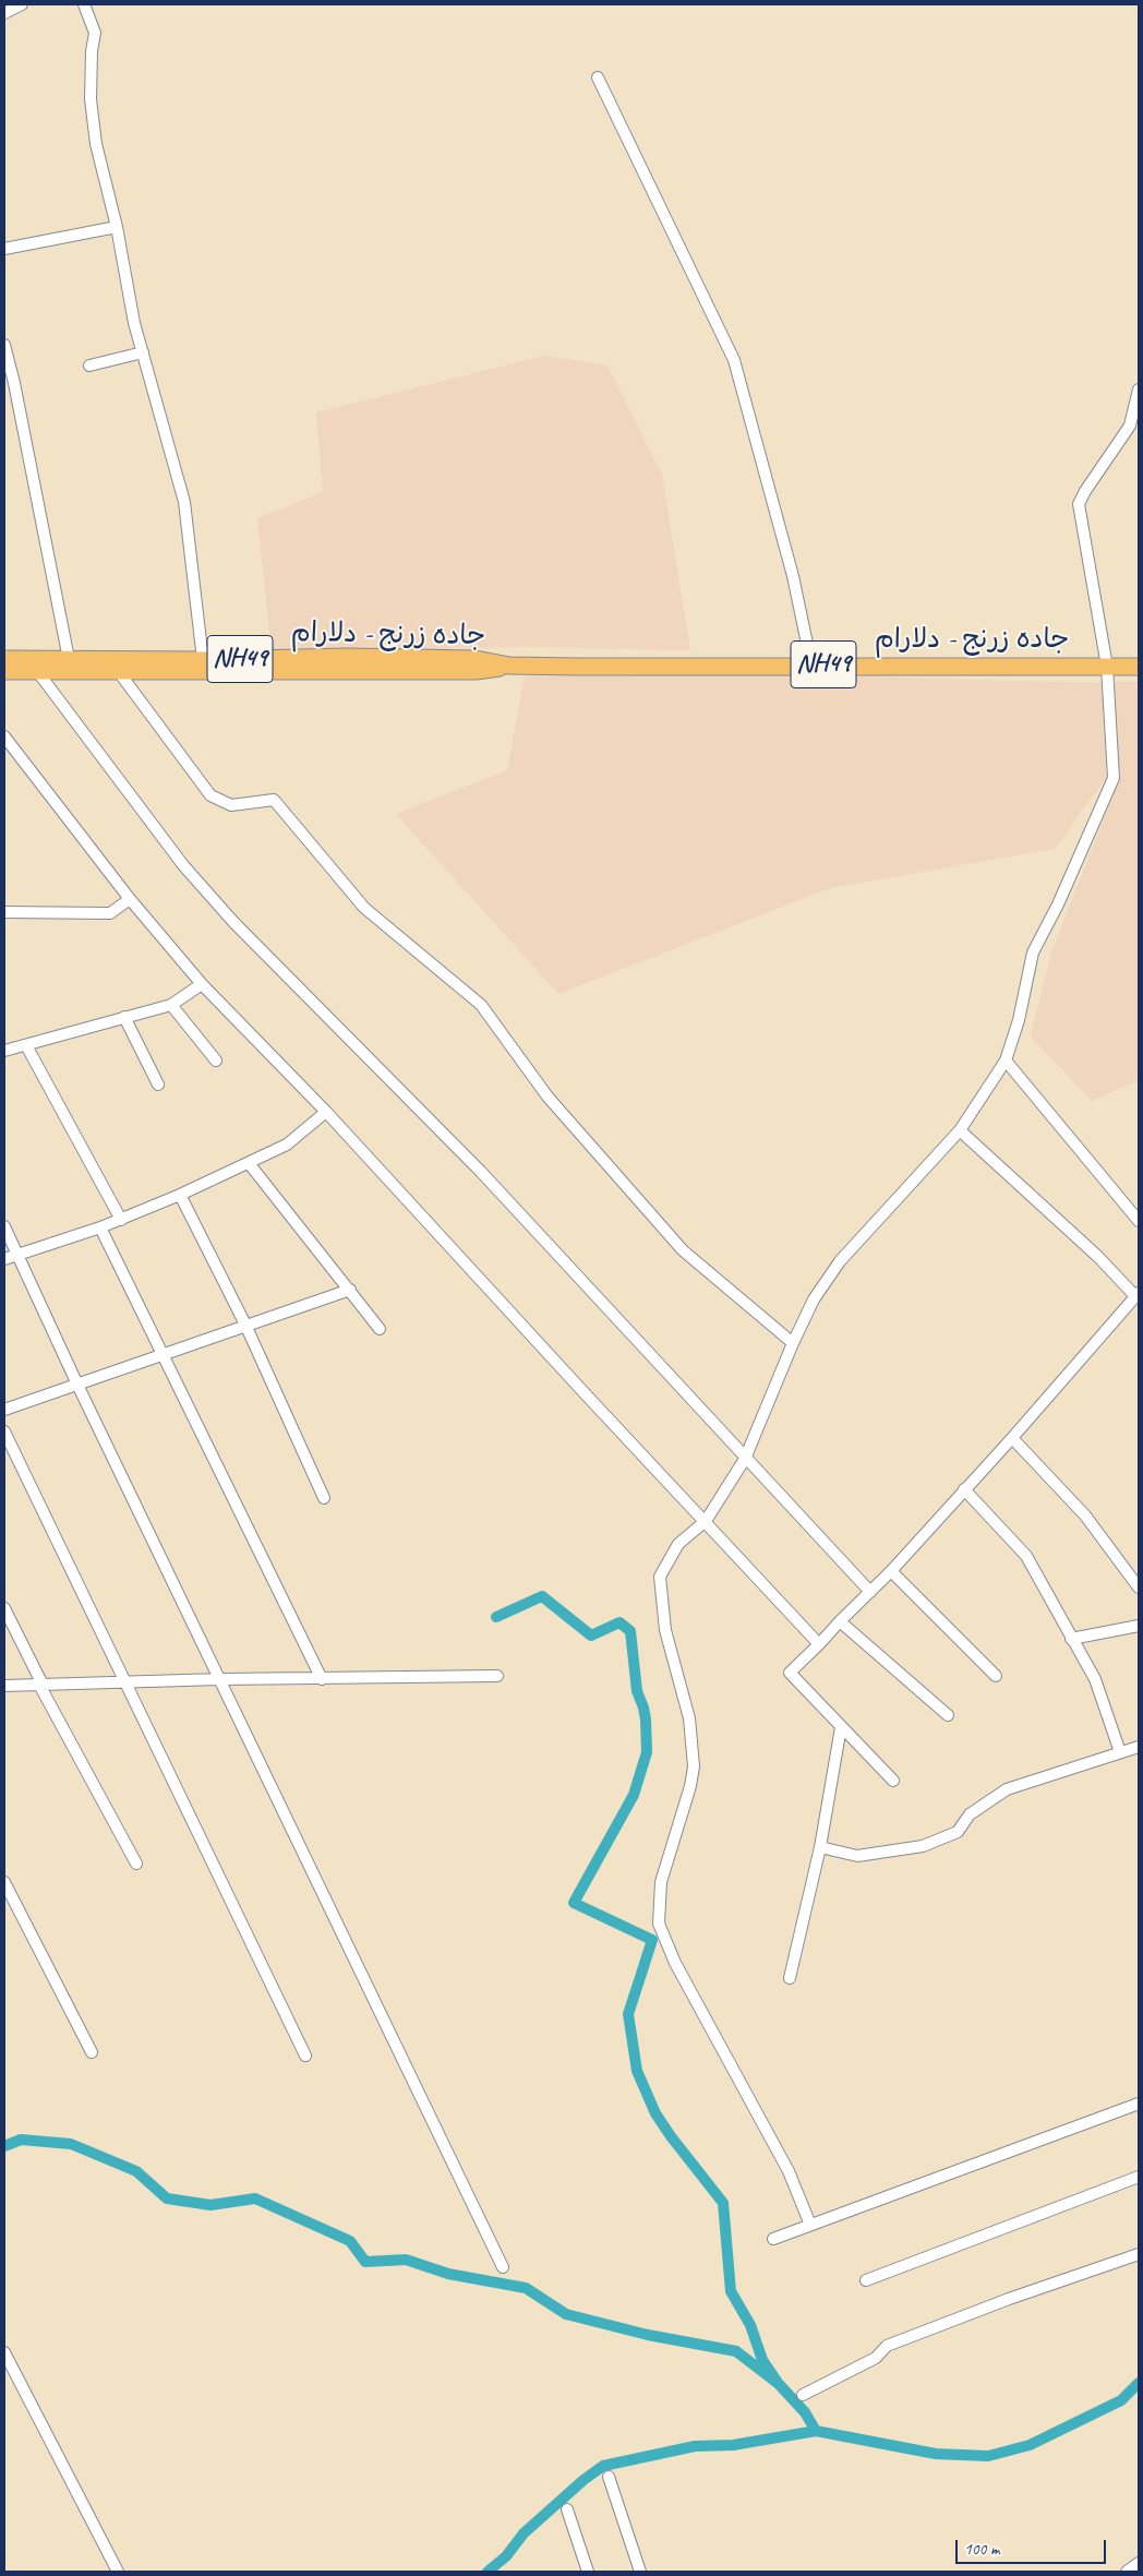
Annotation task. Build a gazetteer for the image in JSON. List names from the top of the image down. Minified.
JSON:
{"streets":{"highway":["جاده زرنج - دلارام","NH49"]},"scale_bar":"100 m"}
